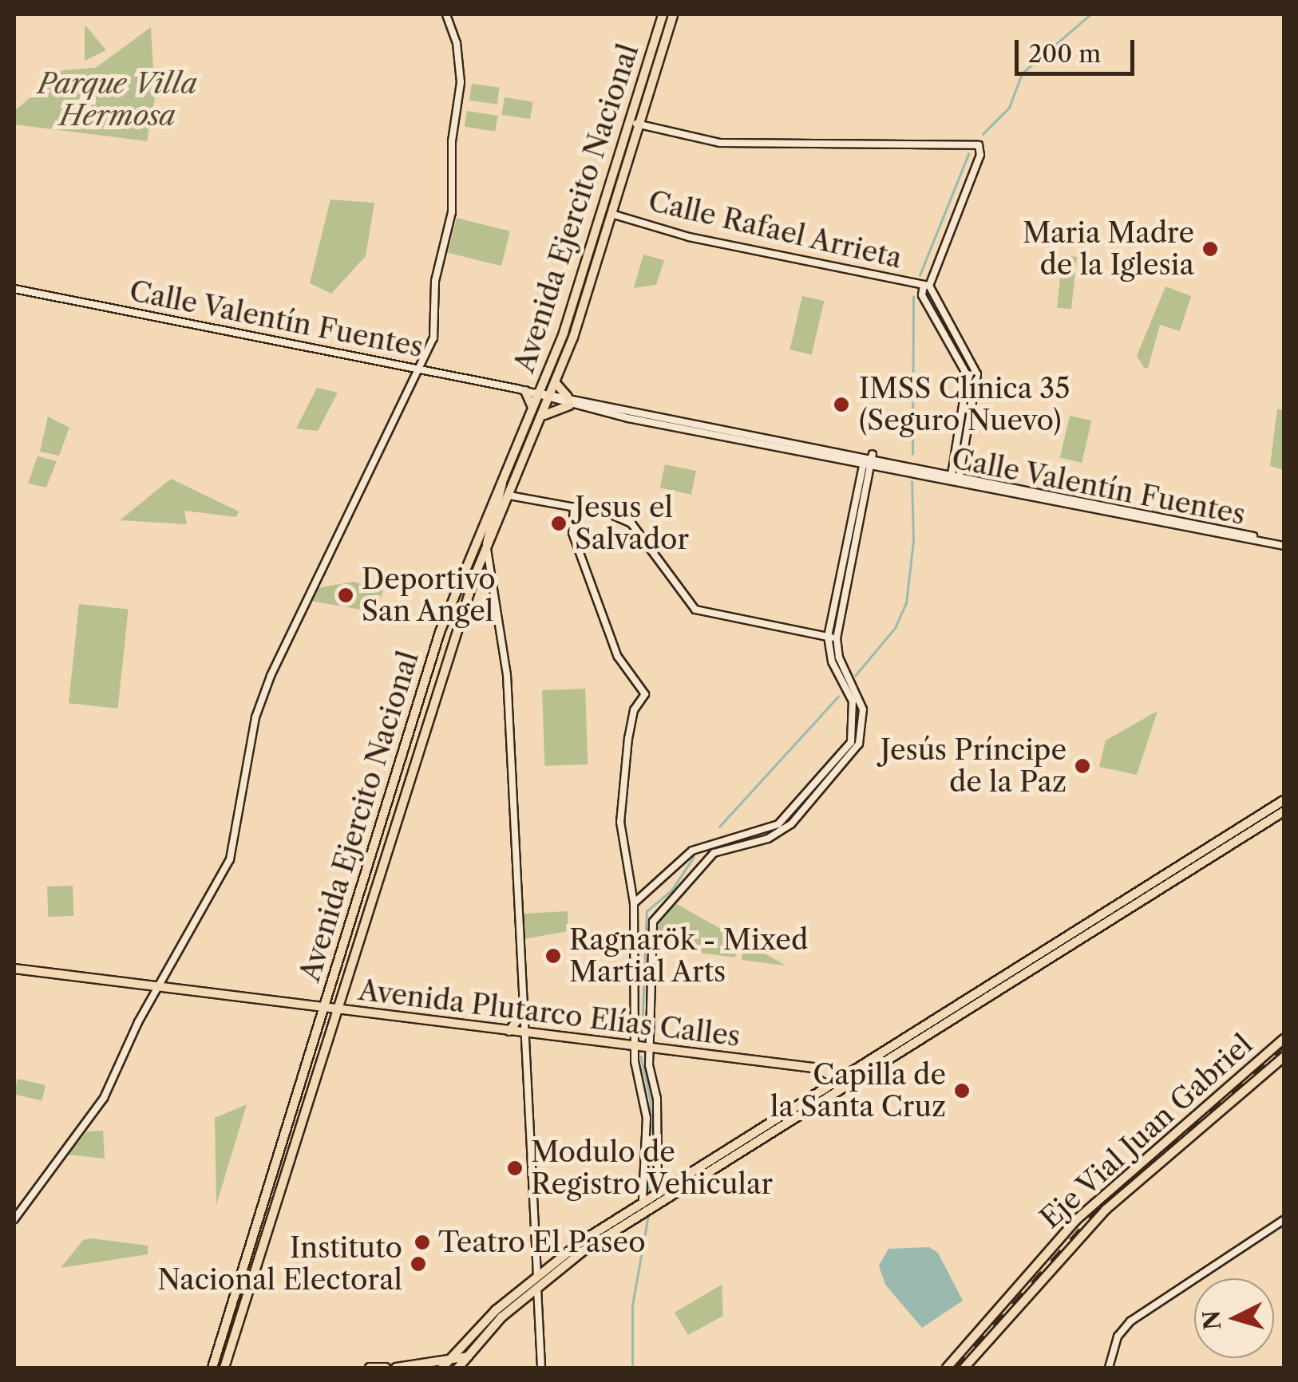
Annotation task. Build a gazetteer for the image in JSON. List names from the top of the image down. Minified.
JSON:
{"streets":{"main road":["Avenida Ejercito Nacional","Avenida Plutarco Elías Calles","Eje Vial Juan Gabriel"],"street":["Calle Rafael Arrieta","Calle Valentín Fuentes"]},"crossings":[["Avenida Ejercito Nacional","Calle Rafael Arrieta"],["Avenida Ejercito Nacional","Calle Valentín Fuentes"],["Avenida Ejercito Nacional","Avenida Plutarco Elías Calles"]],"parks":["Parque Villa Hermosa"],"places":["Maria Madre de la Iglesia","IMSS Clínica 35 (Seguro Nuevo)","Jesus el Salvador","Deportivo San Angel","Jesús Príncipe de la Paz","Ragnarök - Mixed Martial Arts","Capilla de la Santa Cruz","Modulo de Registro Vehicular","Teatro El Paseo","Instituto Nacional Electoral"],"scale_bar":"200 m","north":"left"}
